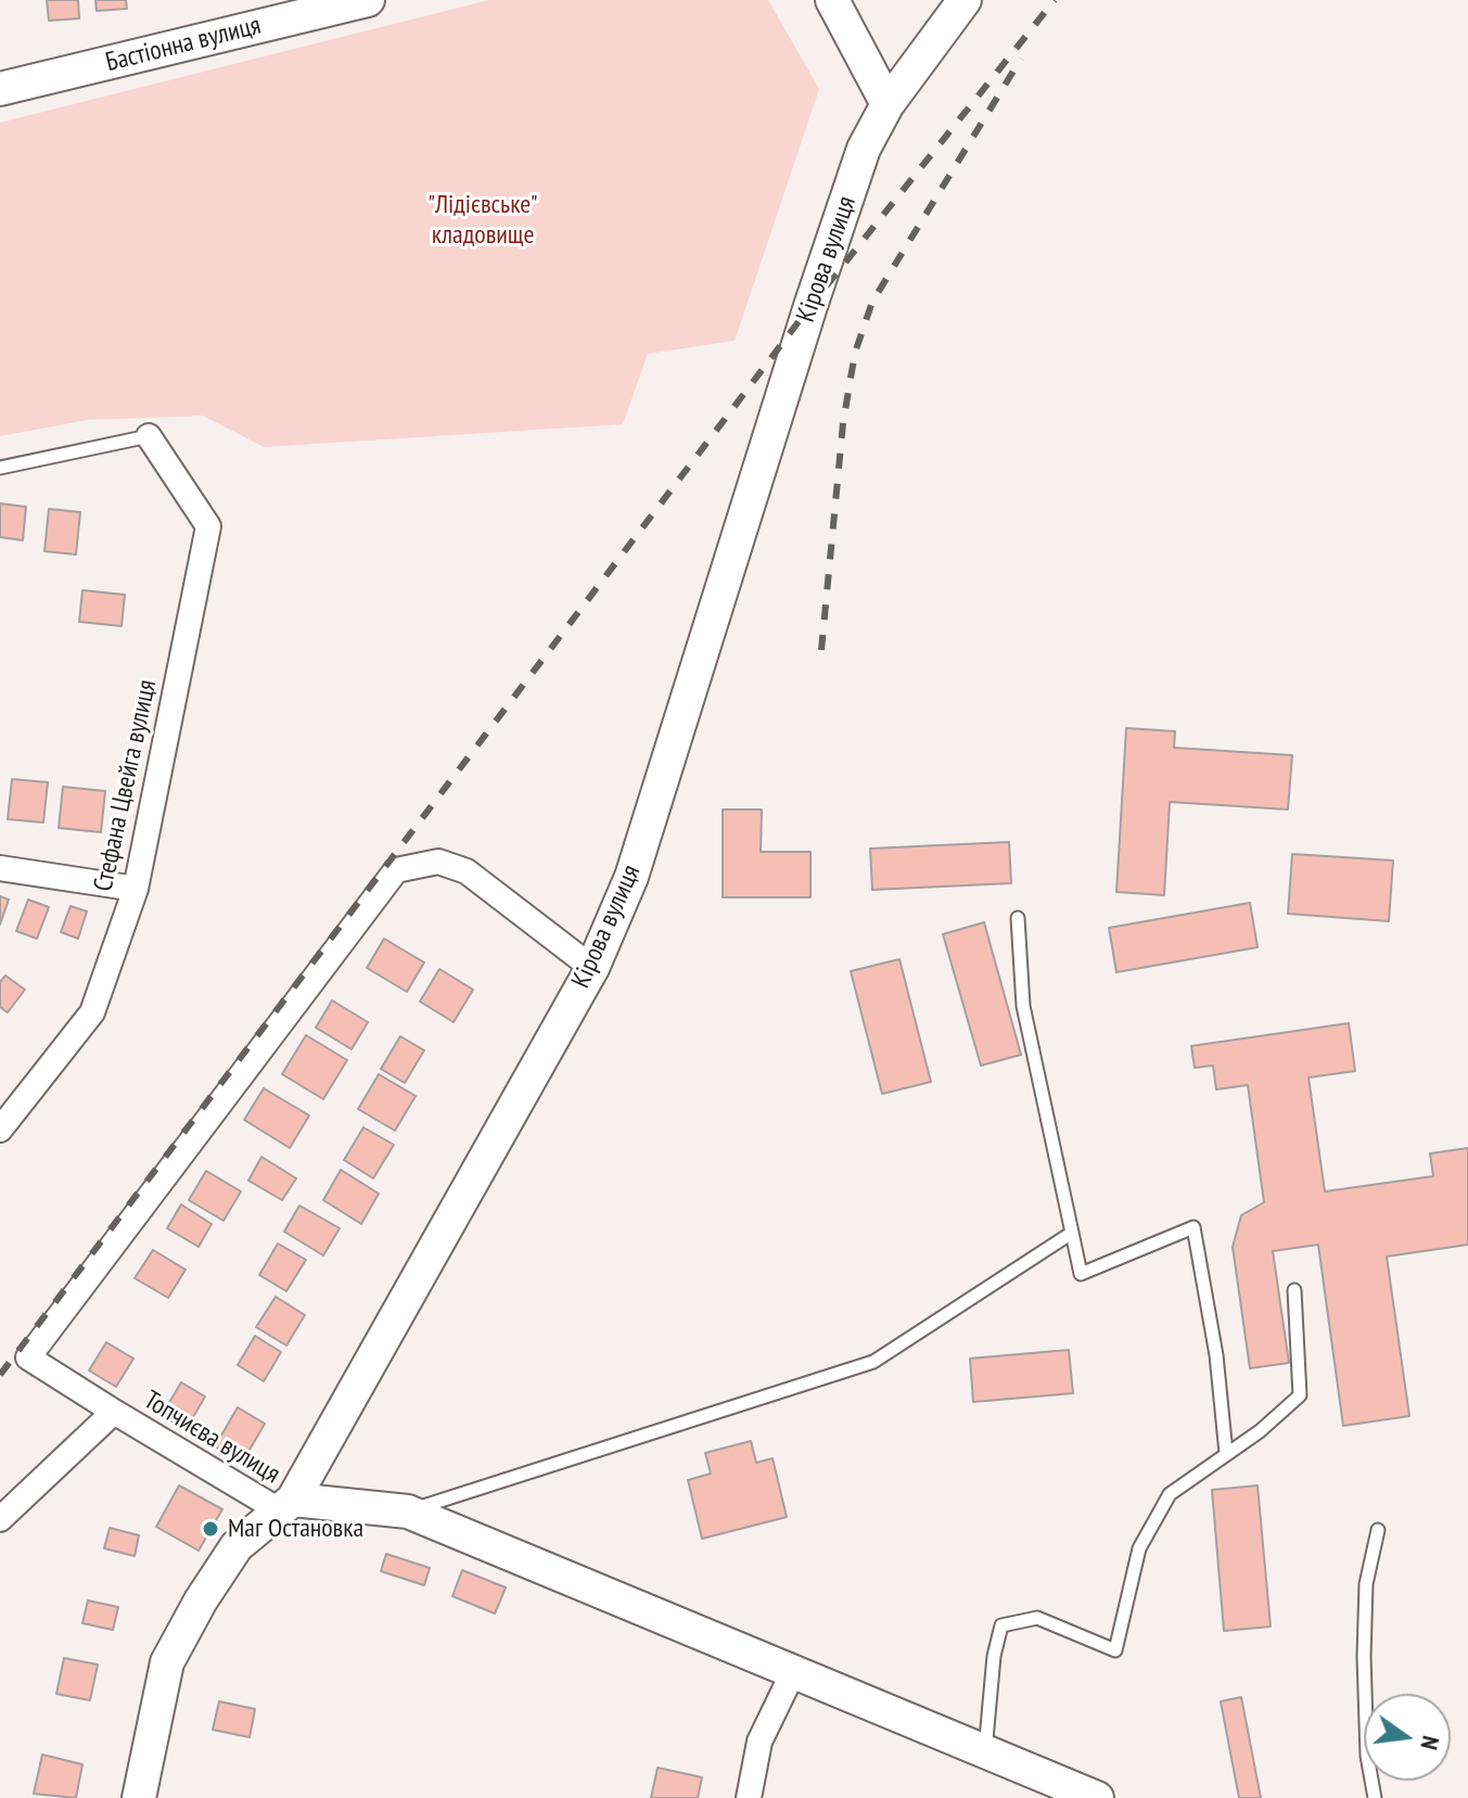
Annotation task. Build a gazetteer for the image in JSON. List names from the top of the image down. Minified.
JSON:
{"streets":{"main road":["Бастіонна вулиця","Кірова вулиця"],"street":["Стефана Цвейга вулиця","Топчиєва вулиця"]},"crossings":[["Кірова вулиця","Топчиєва вулиця"]],"parks":["\"Лідієвське\" кладовище"],"places":["Маг Остановка"],"north":"right"}
